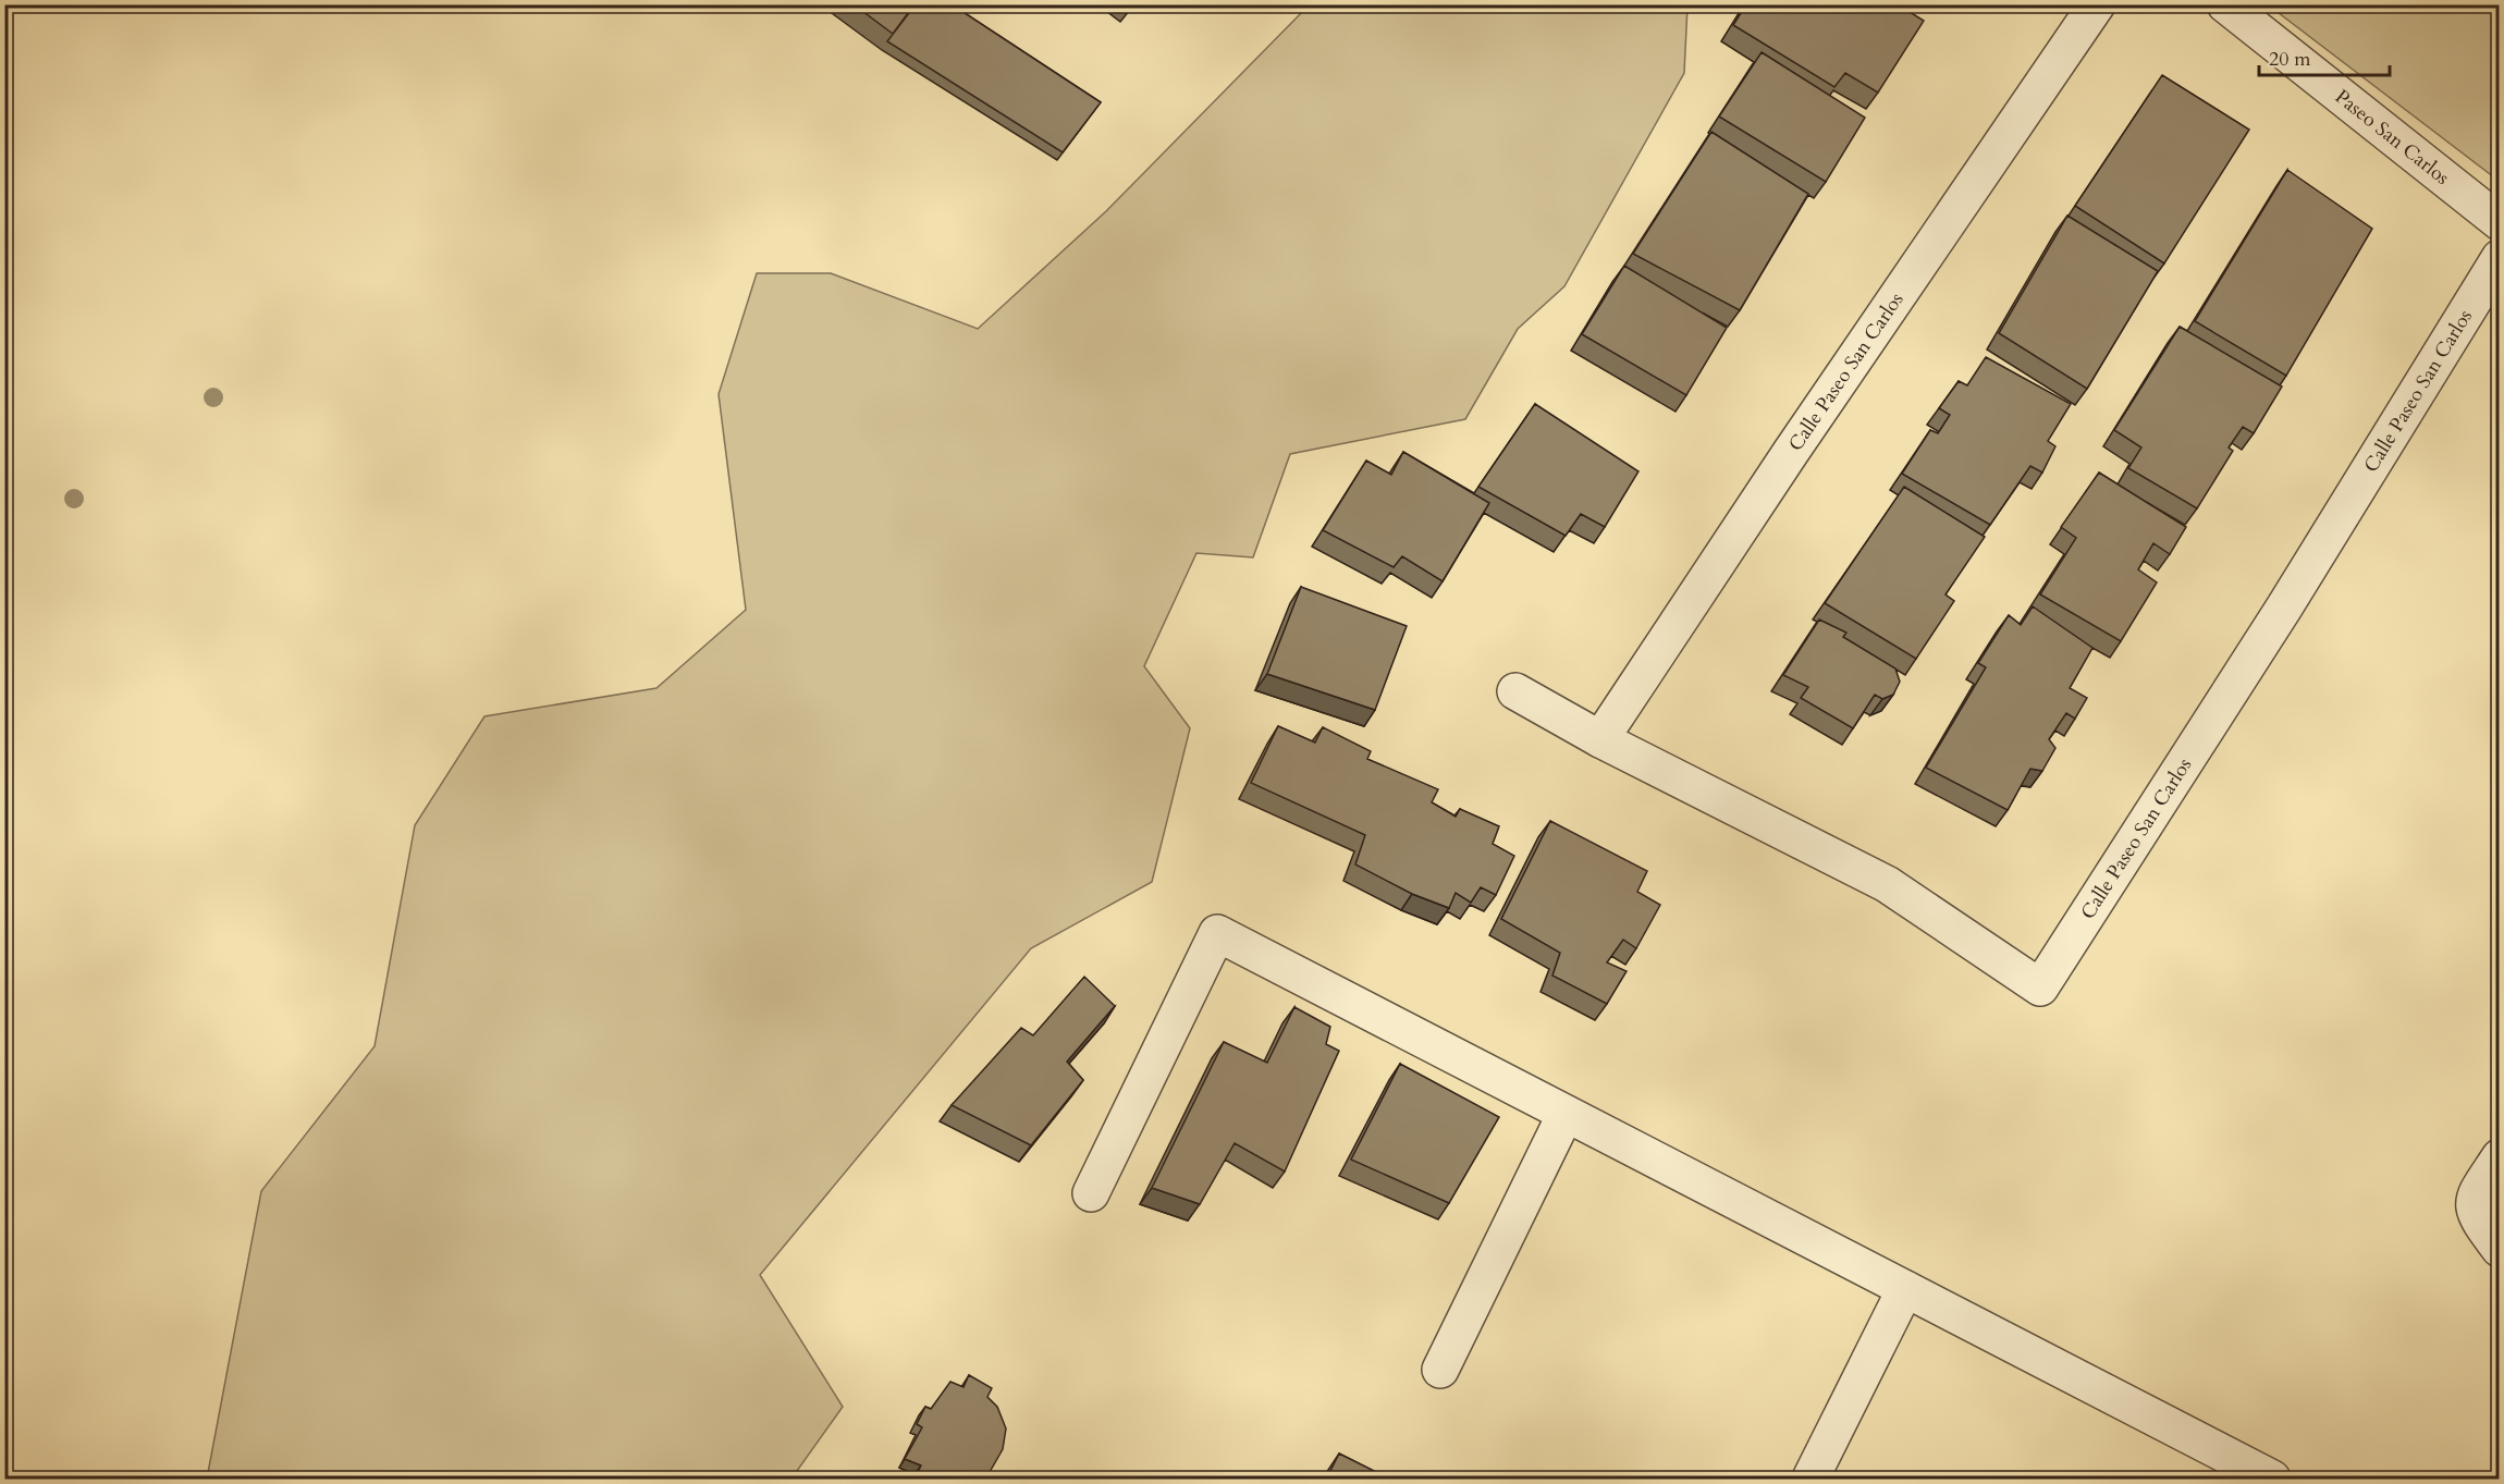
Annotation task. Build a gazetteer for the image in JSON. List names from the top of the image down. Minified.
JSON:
{"streets":{"street":["Paseo San Carlos","Calle Paseo San Carlos"]},"scale_bar":"20 m"}
